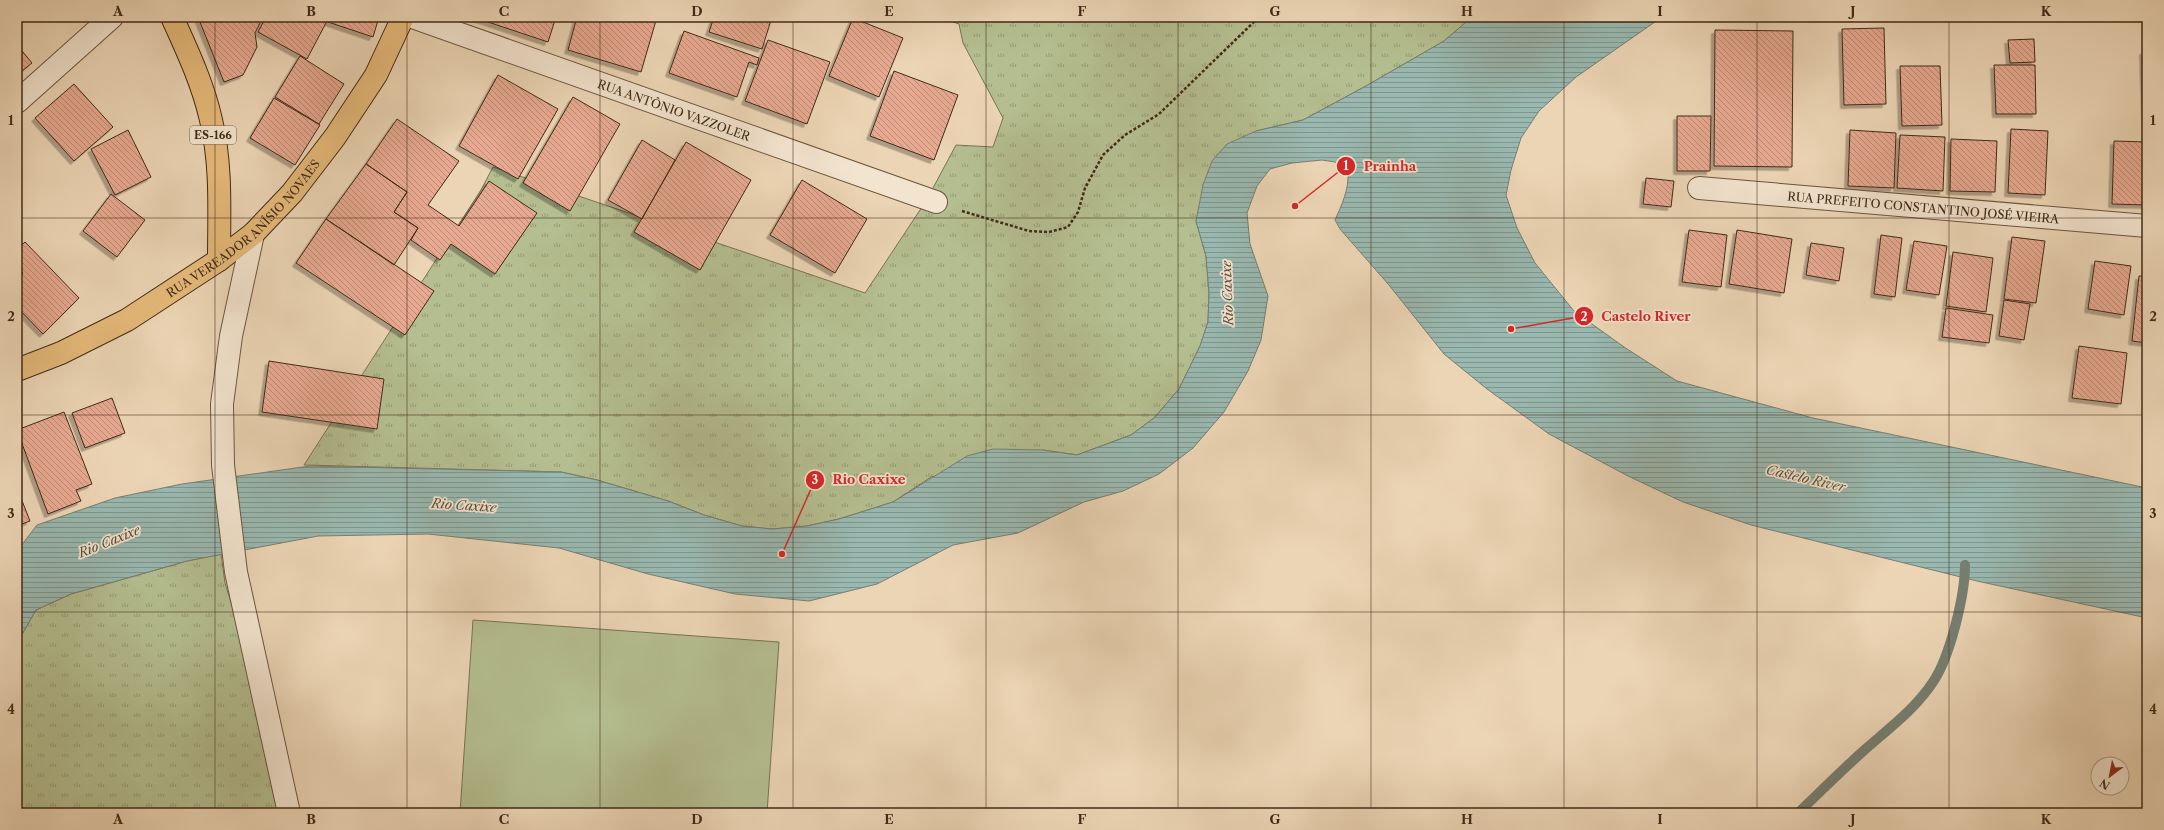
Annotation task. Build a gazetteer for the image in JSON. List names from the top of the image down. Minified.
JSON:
{"streets":{"main road":["ES-166","RUA VEREADOR ANÍSIO NOVAES"],"street":["RUA ANTÔNIO VAZZOLER","RUA PREFEITO CONSTANTINO JOSÉ VIEIRA"]},"crossings":[["ES-166","RUA VEREADOR ANÍSIO NOVAES"]],"water":["Rio Caxixe","Castelo River"],"places":["Prainha","Castelo River","Rio Caxixe"],"north":"bottom left","grid":{"columns":["A","B","C","D","E","F","G","H","I","J","K"],"rows":["1","2","3","4"]}}
